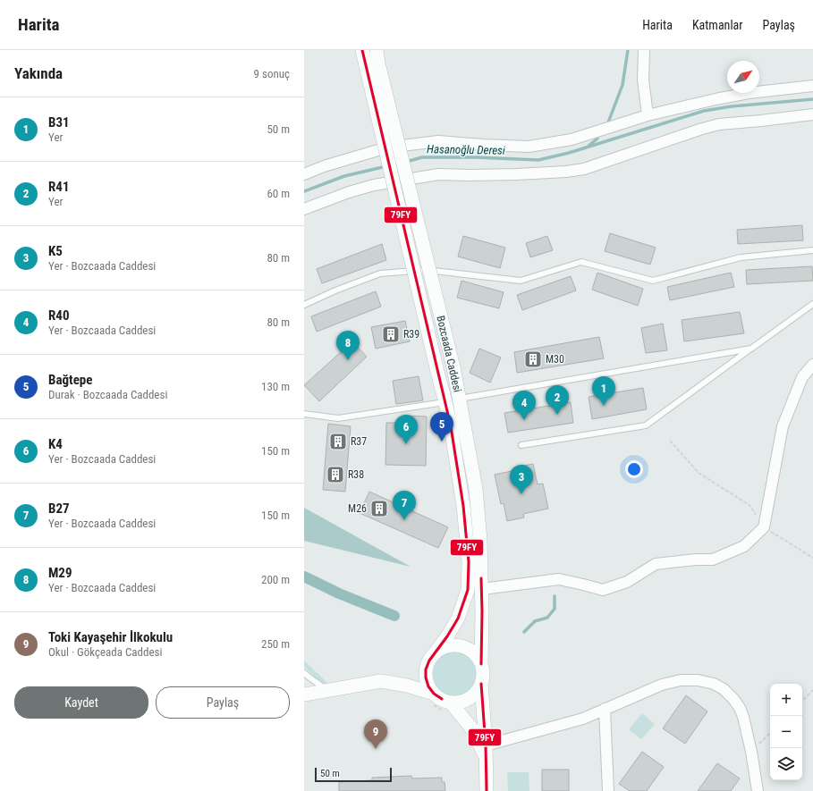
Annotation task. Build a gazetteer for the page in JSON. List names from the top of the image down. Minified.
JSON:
{"streets":{"street":["Bozcaada Caddesi"]},"water":["Hasanoğlu Deresi"],"places":{"building":["R39","M30","R37","R38","M26"]},"lines":["transit line 79FY"],"scale_bar":"50 m","north":"top right","page":{"header":"Harita","nav":["Harita","Katmanlar","Paylaş"],"heading":["Yakında","9 sonuç"],"list":[{"mark":"1","name":"B31","note":"Yer","value":"50 m"},{"mark":"2","name":"R41","note":"Yer","value":"60 m"},{"mark":"3","name":"K5","note":"Yer · Bozcaada Caddesi","value":"80 m"},{"mark":"4","name":"R40","note":"Yer · Bozcaada Caddesi","value":"80 m"},{"mark":"5","name":"Bağtepe","note":"Durak · Bozcaada Caddesi","value":"130 m"},{"mark":"6","name":"K4","note":"Yer · Bozcaada Caddesi","value":"150 m"},{"mark":"7","name":"B27","note":"Yer · Bozcaada Caddesi","value":"150 m"},{"mark":"8","name":"M29","note":"Yer · Bozcaada Caddesi","value":"200 m"},{"mark":"9","name":"Toki Kayaşehir İlkokulu","note":"Okul · Gökçeada Caddesi","value":"250 m"}],"pins":["8","1","2","4","5","6","3","7","9"],"buttons":["Kaydet","Paylaş"],"map_buttons":["+","−"],"scale":"50 m"}}
